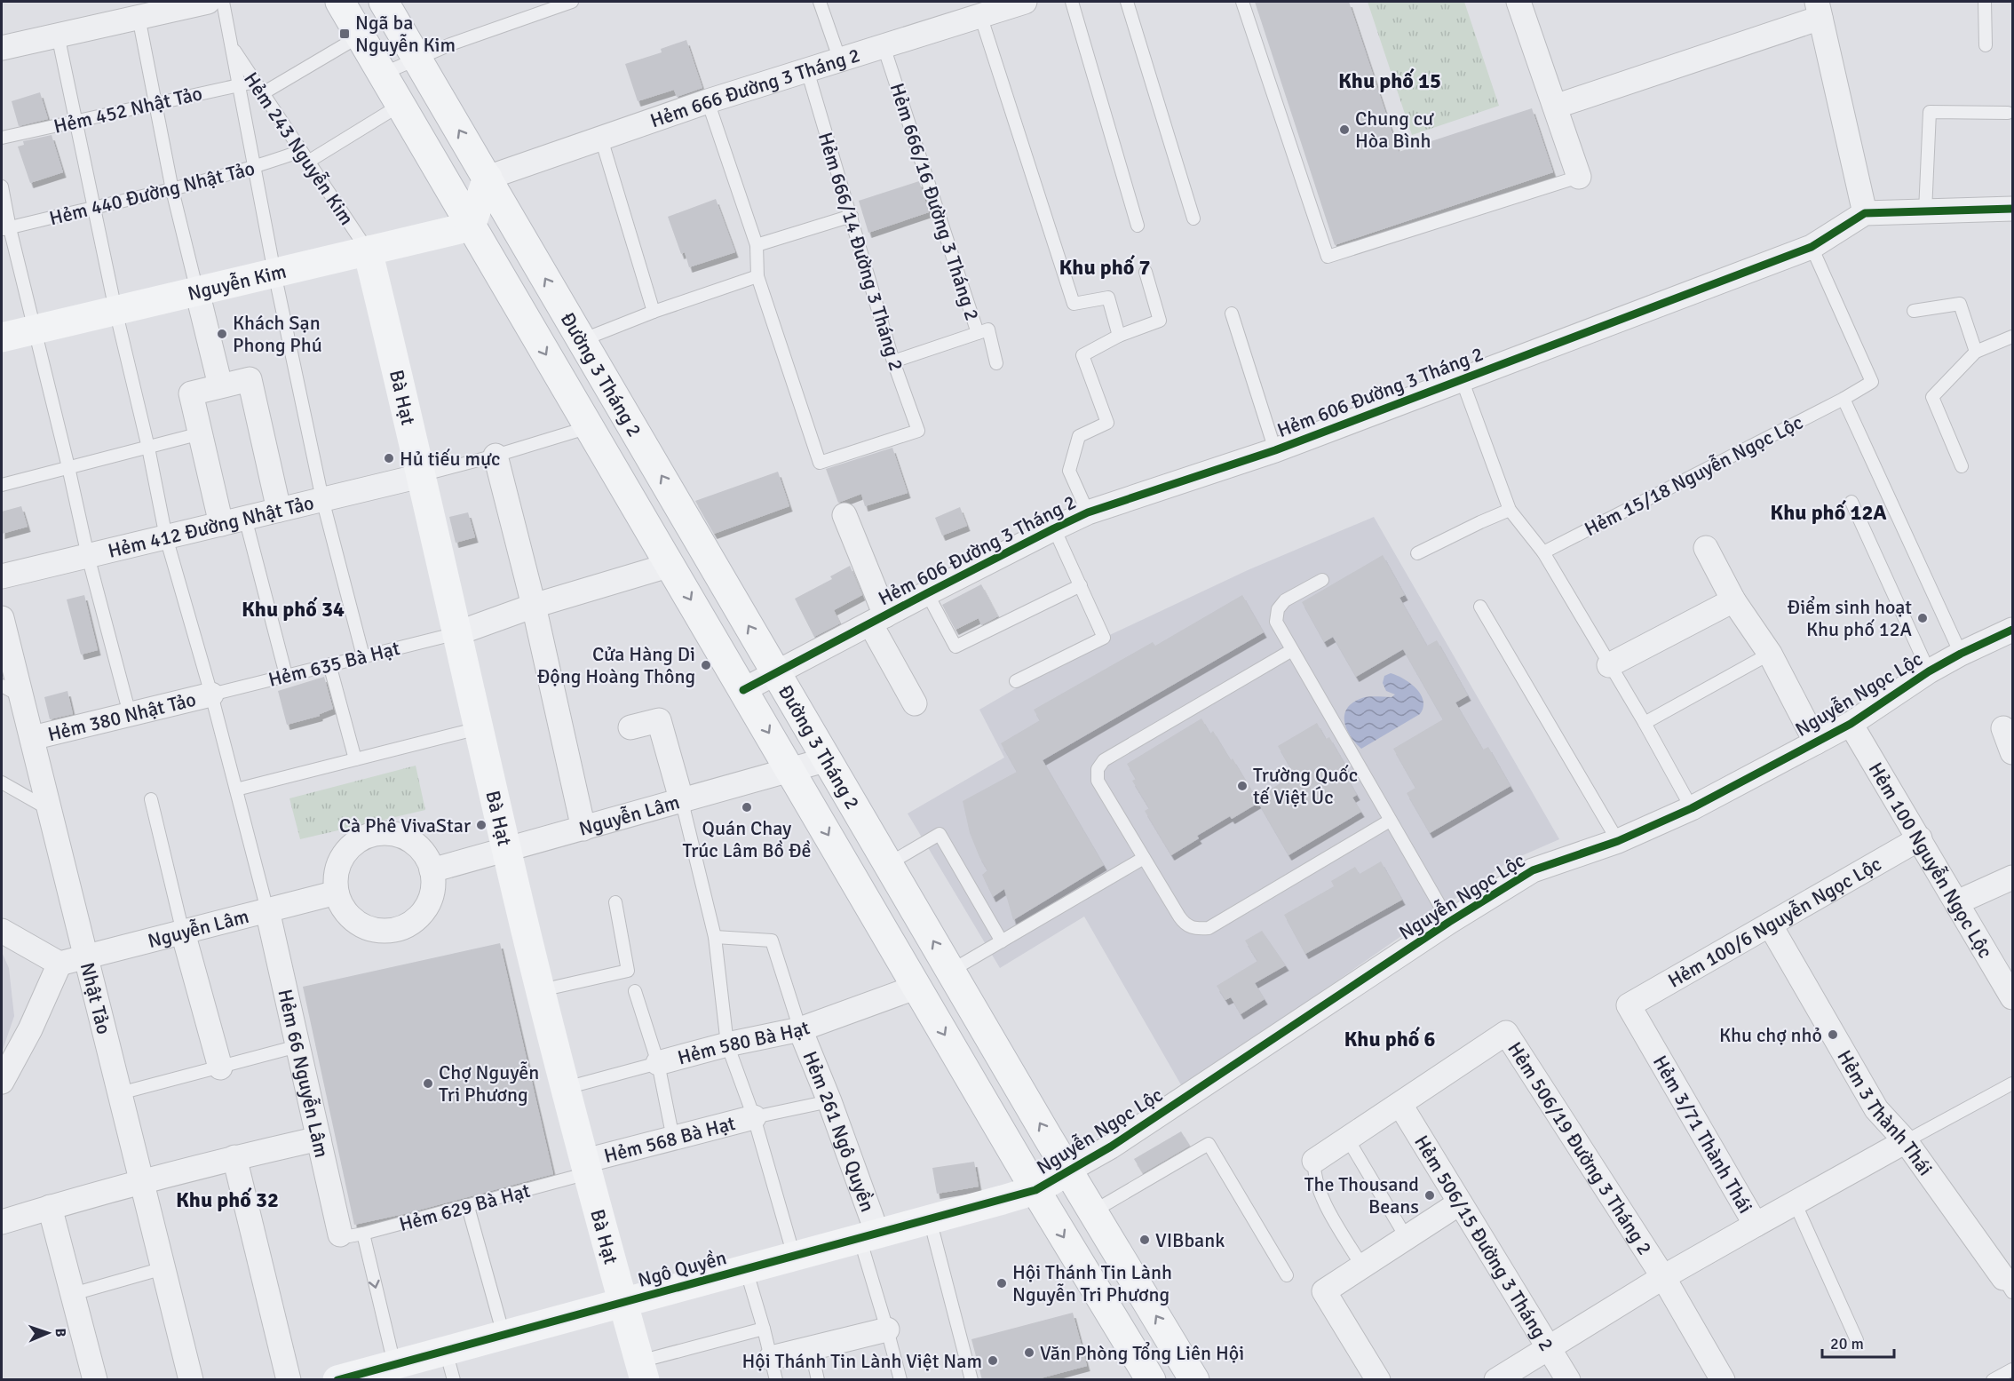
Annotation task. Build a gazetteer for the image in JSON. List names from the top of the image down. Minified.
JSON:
{"streets":{"main road":["Nguyễn Kim","Đường 3 Tháng 2","Bà Hạt","Nguyễn Ngọc Lộc","Ngô Quyền"],"street":["Hẻm 666 Đường 3 Tháng 2","Hẻm 606 Đường 3 Tháng 2","Hẻm 412 Đường Nhật Tảo","Hẻm 380 Nhật Tảo","Nguyễn Lâm","Hẻm 100 Nguyễn Ngọc Lộc","Hẻm 100/6 Nguyễn Ngọc Lộc","Nhật Tảo","Hẻm 580 Bà Hạt","Hẻm 66 Nguyễn Lâm","Hẻm 3 Thành Thái","Hẻm 261 Ngô Quyền","Hẻm 3/71 Thành Thái","Hẻm 568 Bà Hạt","Hẻm 506/19 Đường 3 Tháng 2","Hẻm 506/15 Đường 3 Tháng 2"],"lane":["Hẻm 452 Nhật Tảo","Hẻm 243 Nguyễn Kim","Hẻm 440 Đường Nhật Tảo","Hẻm 666/16 Đường 3 Tháng 2","Hẻm 666/14 Đường 3 Tháng 2","Hẻm 15/18 Nguyễn Ngọc Lộc","Hẻm 635 Bà Hạt","Hẻm 629 Bà Hạt"]},"crossings":[["Hẻm 666 Đường 3 Tháng 2","Hẻm 666/16 Đường 3 Tháng 2"],["Hẻm 666 Đường 3 Tháng 2","Hẻm 666/14 Đường 3 Tháng 2"],["Hẻm 666 Đường 3 Tháng 2","Đường 3 Tháng 2"],["Hẻm 452 Nhật Tảo","Hẻm 243 Nguyễn Kim"],["Hẻm 243 Nguyễn Kim","Hẻm 440 Đường Nhật Tảo"],["Hẻm 243 Nguyễn Kim","Nguyễn Kim"],["Hẻm 243 Nguyễn Kim","Bà Hạt"],["Hẻm 440 Đường Nhật Tảo","Đường 3 Tháng 2"],["Hẻm 666/16 Đường 3 Tháng 2","Hẻm 666/14 Đường 3 Tháng 2"],["Nguyễn Kim","Đường 3 Tháng 2"],["Nguyễn Kim","Bà Hạt"],["Đường 3 Tháng 2","Hẻm 606 Đường 3 Tháng 2"],["Đường 3 Tháng 2","Nguyễn Ngọc Lộc"],["Đường 3 Tháng 2","Nguyễn Lâm"],["Đường 3 Tháng 2","Hẻm 580 Bà Hạt"],["Đường 3 Tháng 2","Ngô Quyền"],["Hẻm 606 Đường 3 Tháng 2","Hẻm 15/18 Nguyễn Ngọc Lộc"],["Bà Hạt","Hẻm 412 Đường Nhật Tảo"],["Bà Hạt","Hẻm 635 Bà Hạt"],["Bà Hạt","Nguyễn Lâm"],["Bà Hạt","Hẻm 580 Bà Hạt"],["Bà Hạt","Hẻm 568 Bà Hạt"],["Bà Hạt","Hẻm 629 Bà Hạt"],["Bà Hạt","Ngô Quyền"],["Hẻm 635 Bà Hạt","Hẻm 380 Nhật Tảo"],["Nguyễn Ngọc Lộc","Hẻm 100 Nguyễn Ngọc Lộc"],["Nguyễn Ngọc Lộc","Ngô Quyền"],["Hẻm 380 Nhật Tảo","Nhật Tảo"],["Nguyễn Lâm","Nhật Tảo"],["Nguyễn Lâm","Hẻm 66 Nguyễn Lâm"],["Hẻm 100 Nguyễn Ngọc Lộc","Hẻm 100/6 Nguyễn Ngọc Lộc"],["Hẻm 100/6 Nguyễn Ngọc Lộc","Hẻm 3 Thành Thái"],["Hẻm 100/6 Nguyễn Ngọc Lộc","Hẻm 3/71 Thành Thái"],["Hẻm 580 Bà Hạt","Hẻm 261 Ngô Quyền"],["Hẻm 66 Nguyễn Lâm","Hẻm 629 Bà Hạt"],["Hẻm 3 Thành Thái","Hẻm 3/71 Thành Thái"],["Hẻm 261 Ngô Quyền","Ngô Quyền"],["Hẻm 568 Bà Hạt","Hẻm 629 Bà Hạt"],["Hẻm 506/19 Đường 3 Tháng 2","Hẻm 506/15 Đường 3 Tháng 2"]],"districts":["Khu phố 15","Khu phố 7","Khu phố 12A","Khu phố 34","Khu phố 6","Khu phố 32"],"places":{"transit":["Ngã ba Nguyễn Kim"],"other":["Chung cư Hòa Bình","Khách Sạn Phong Phú","Hủ tiếu mực","Điểm sinh hoạt Khu phố 12A","Cửa Hàng Di Động Hoàng Thông","Trường Quốc tế Việt Úc","Quán Chay Trúc Lâm Bồ Đề","Cà Phê VivaStar","Khu chợ nhỏ","Chợ Nguyễn Tri Phương","The Thousand Beans","VIBbank","Hội Thánh Tin Lành Nguyễn Tri Phương","Văn Phòng Tổng Liên Hội","Hội Thánh Tin Lành Việt Nam"]},"scale_bar":"20 m","north":"right"}
